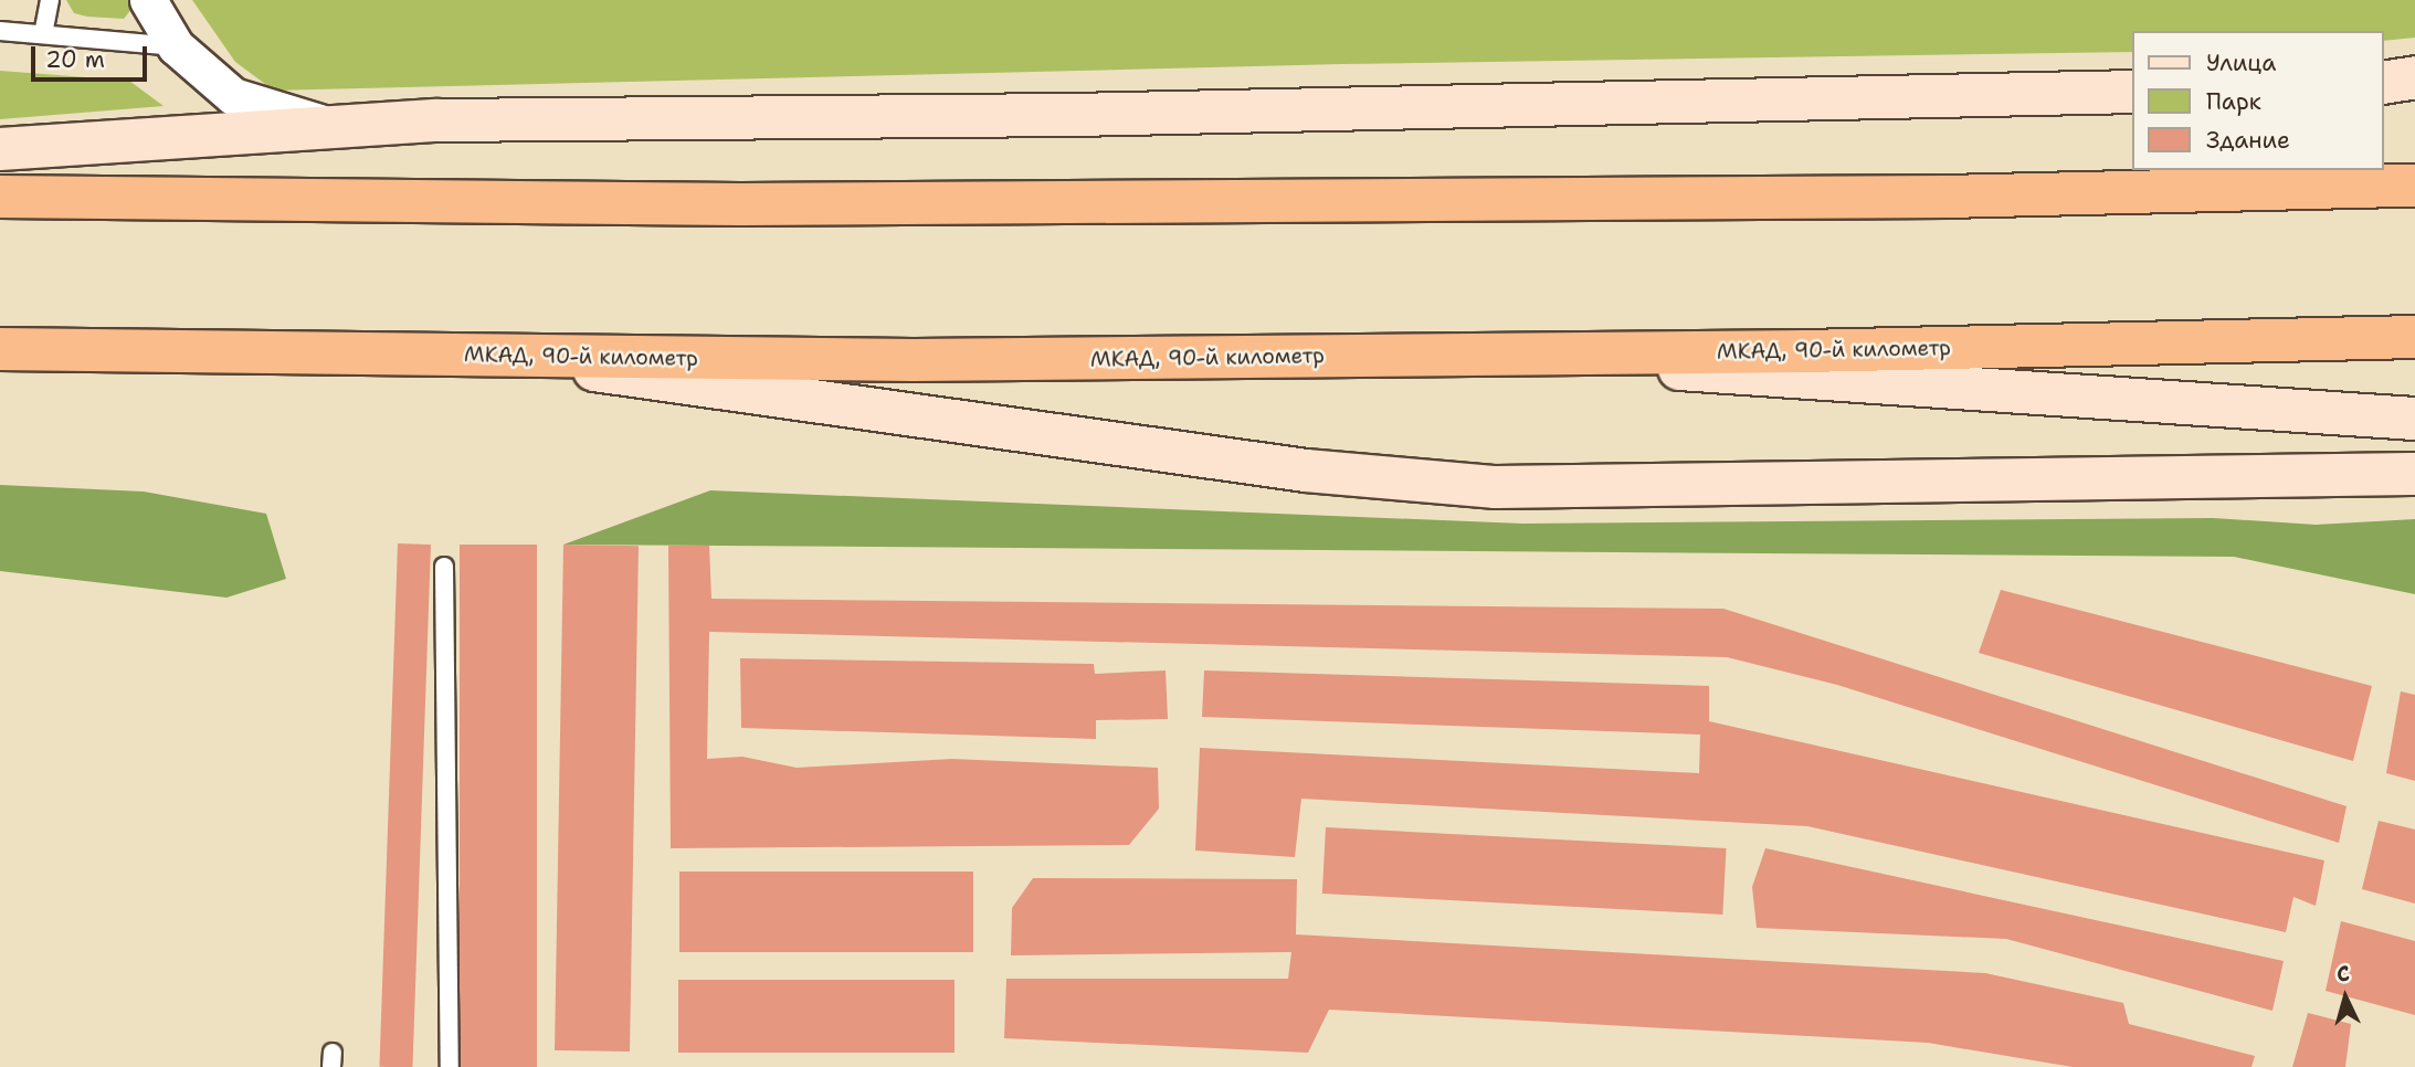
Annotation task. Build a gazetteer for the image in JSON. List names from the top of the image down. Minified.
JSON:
{"streets":{"highway":["МКАД, 90-й километр"]},"legend":["Улица","Парк","Здание"],"scale_bar":"20 m","north":"top"}
